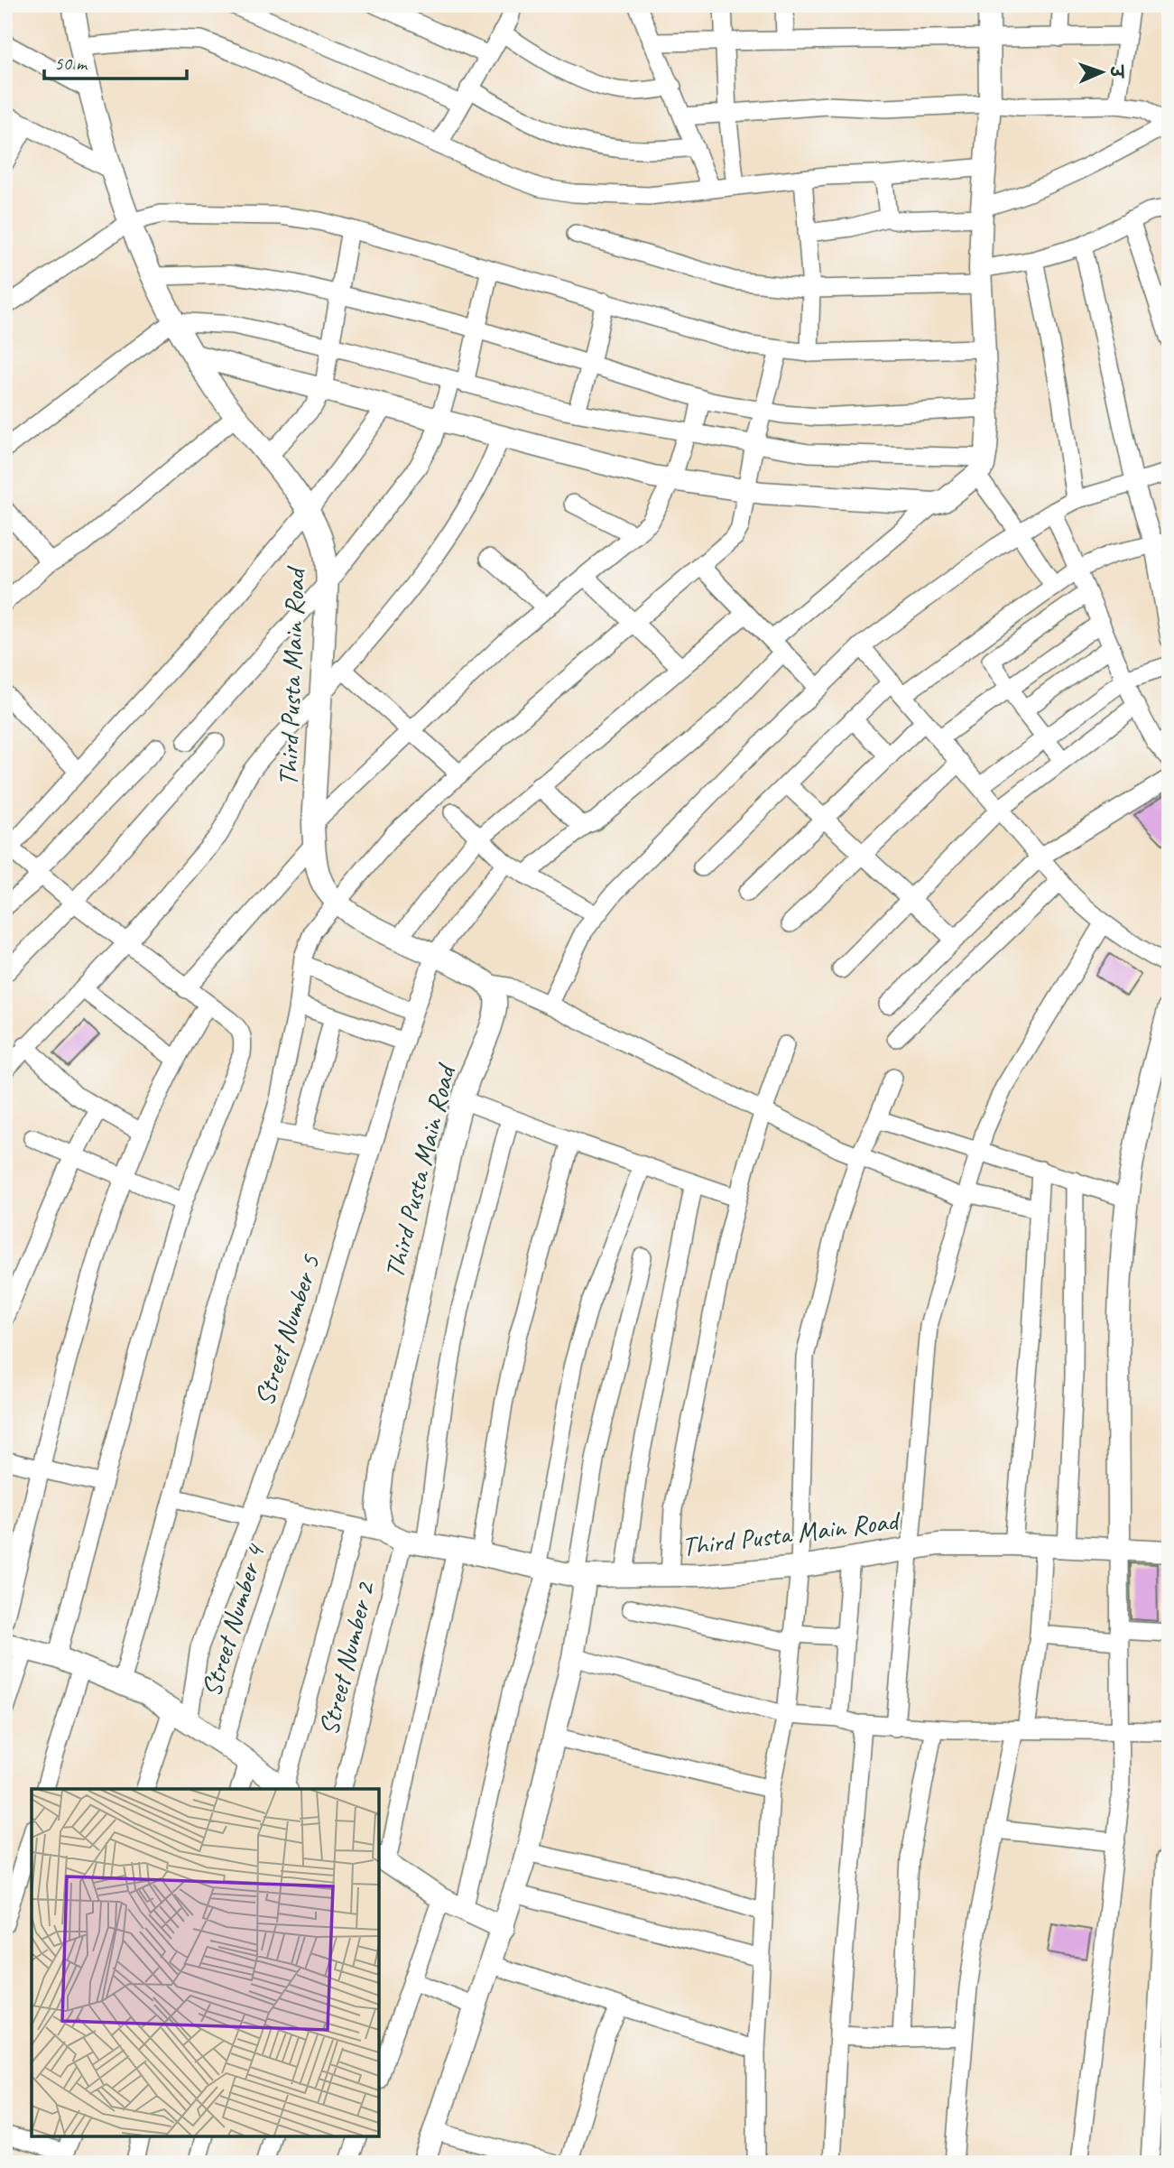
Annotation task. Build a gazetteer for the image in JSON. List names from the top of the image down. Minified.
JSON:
{"streets":{"street":["Third Pusta Main Road","Street Number 5","Street Number 4","Street Number 2"]},"crossings":[["Third Pusta Main Road","Street Number 5"],["Third Pusta Main Road","Street Number 2"]],"scale_bar":"50 m","north":"right"}
